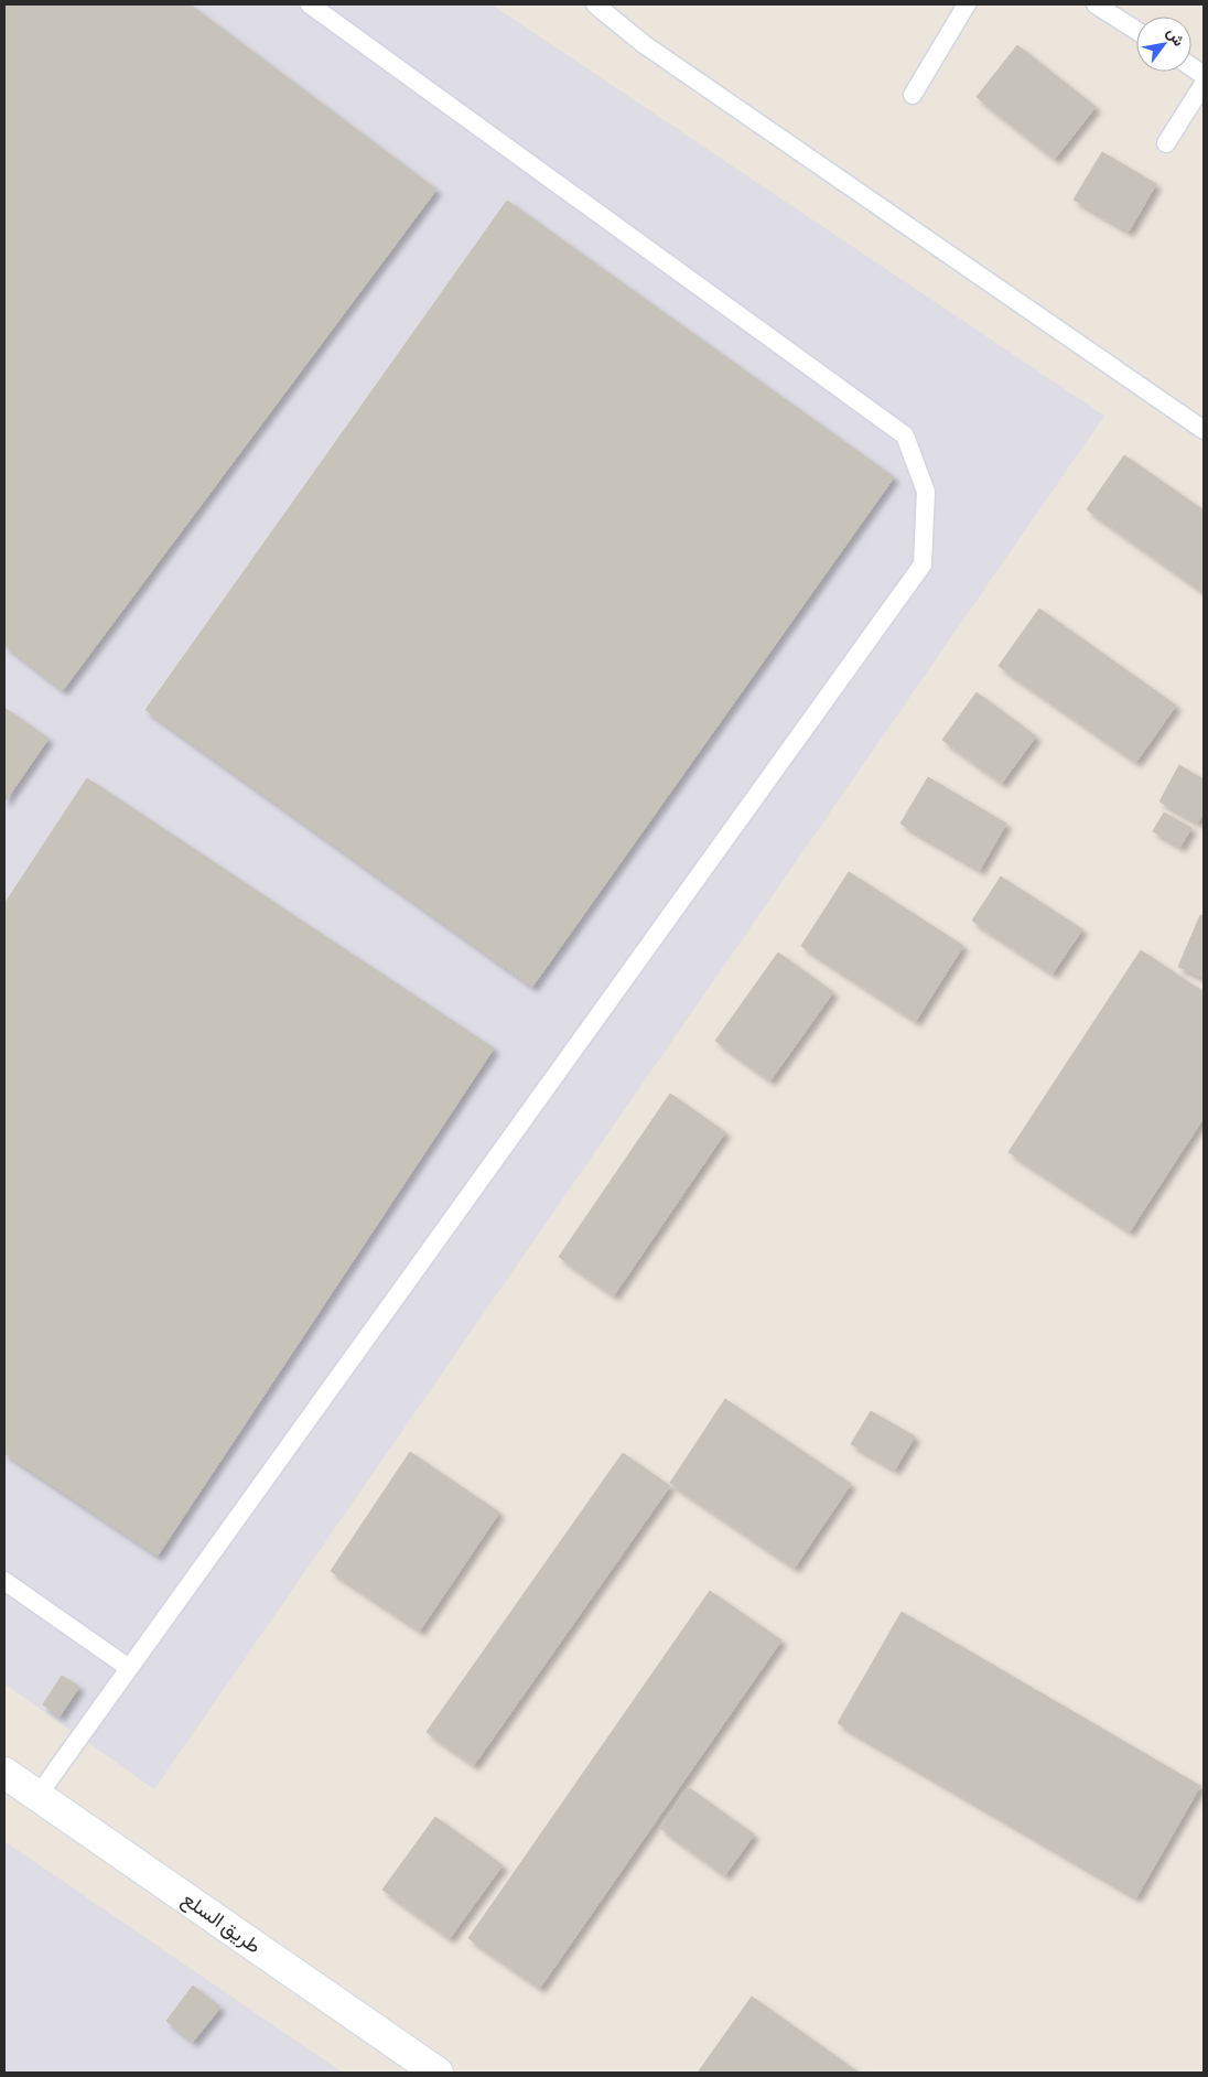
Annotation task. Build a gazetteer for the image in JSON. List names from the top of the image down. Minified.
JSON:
{"streets":{"street":["طريق السلع"]},"north":"top right"}
